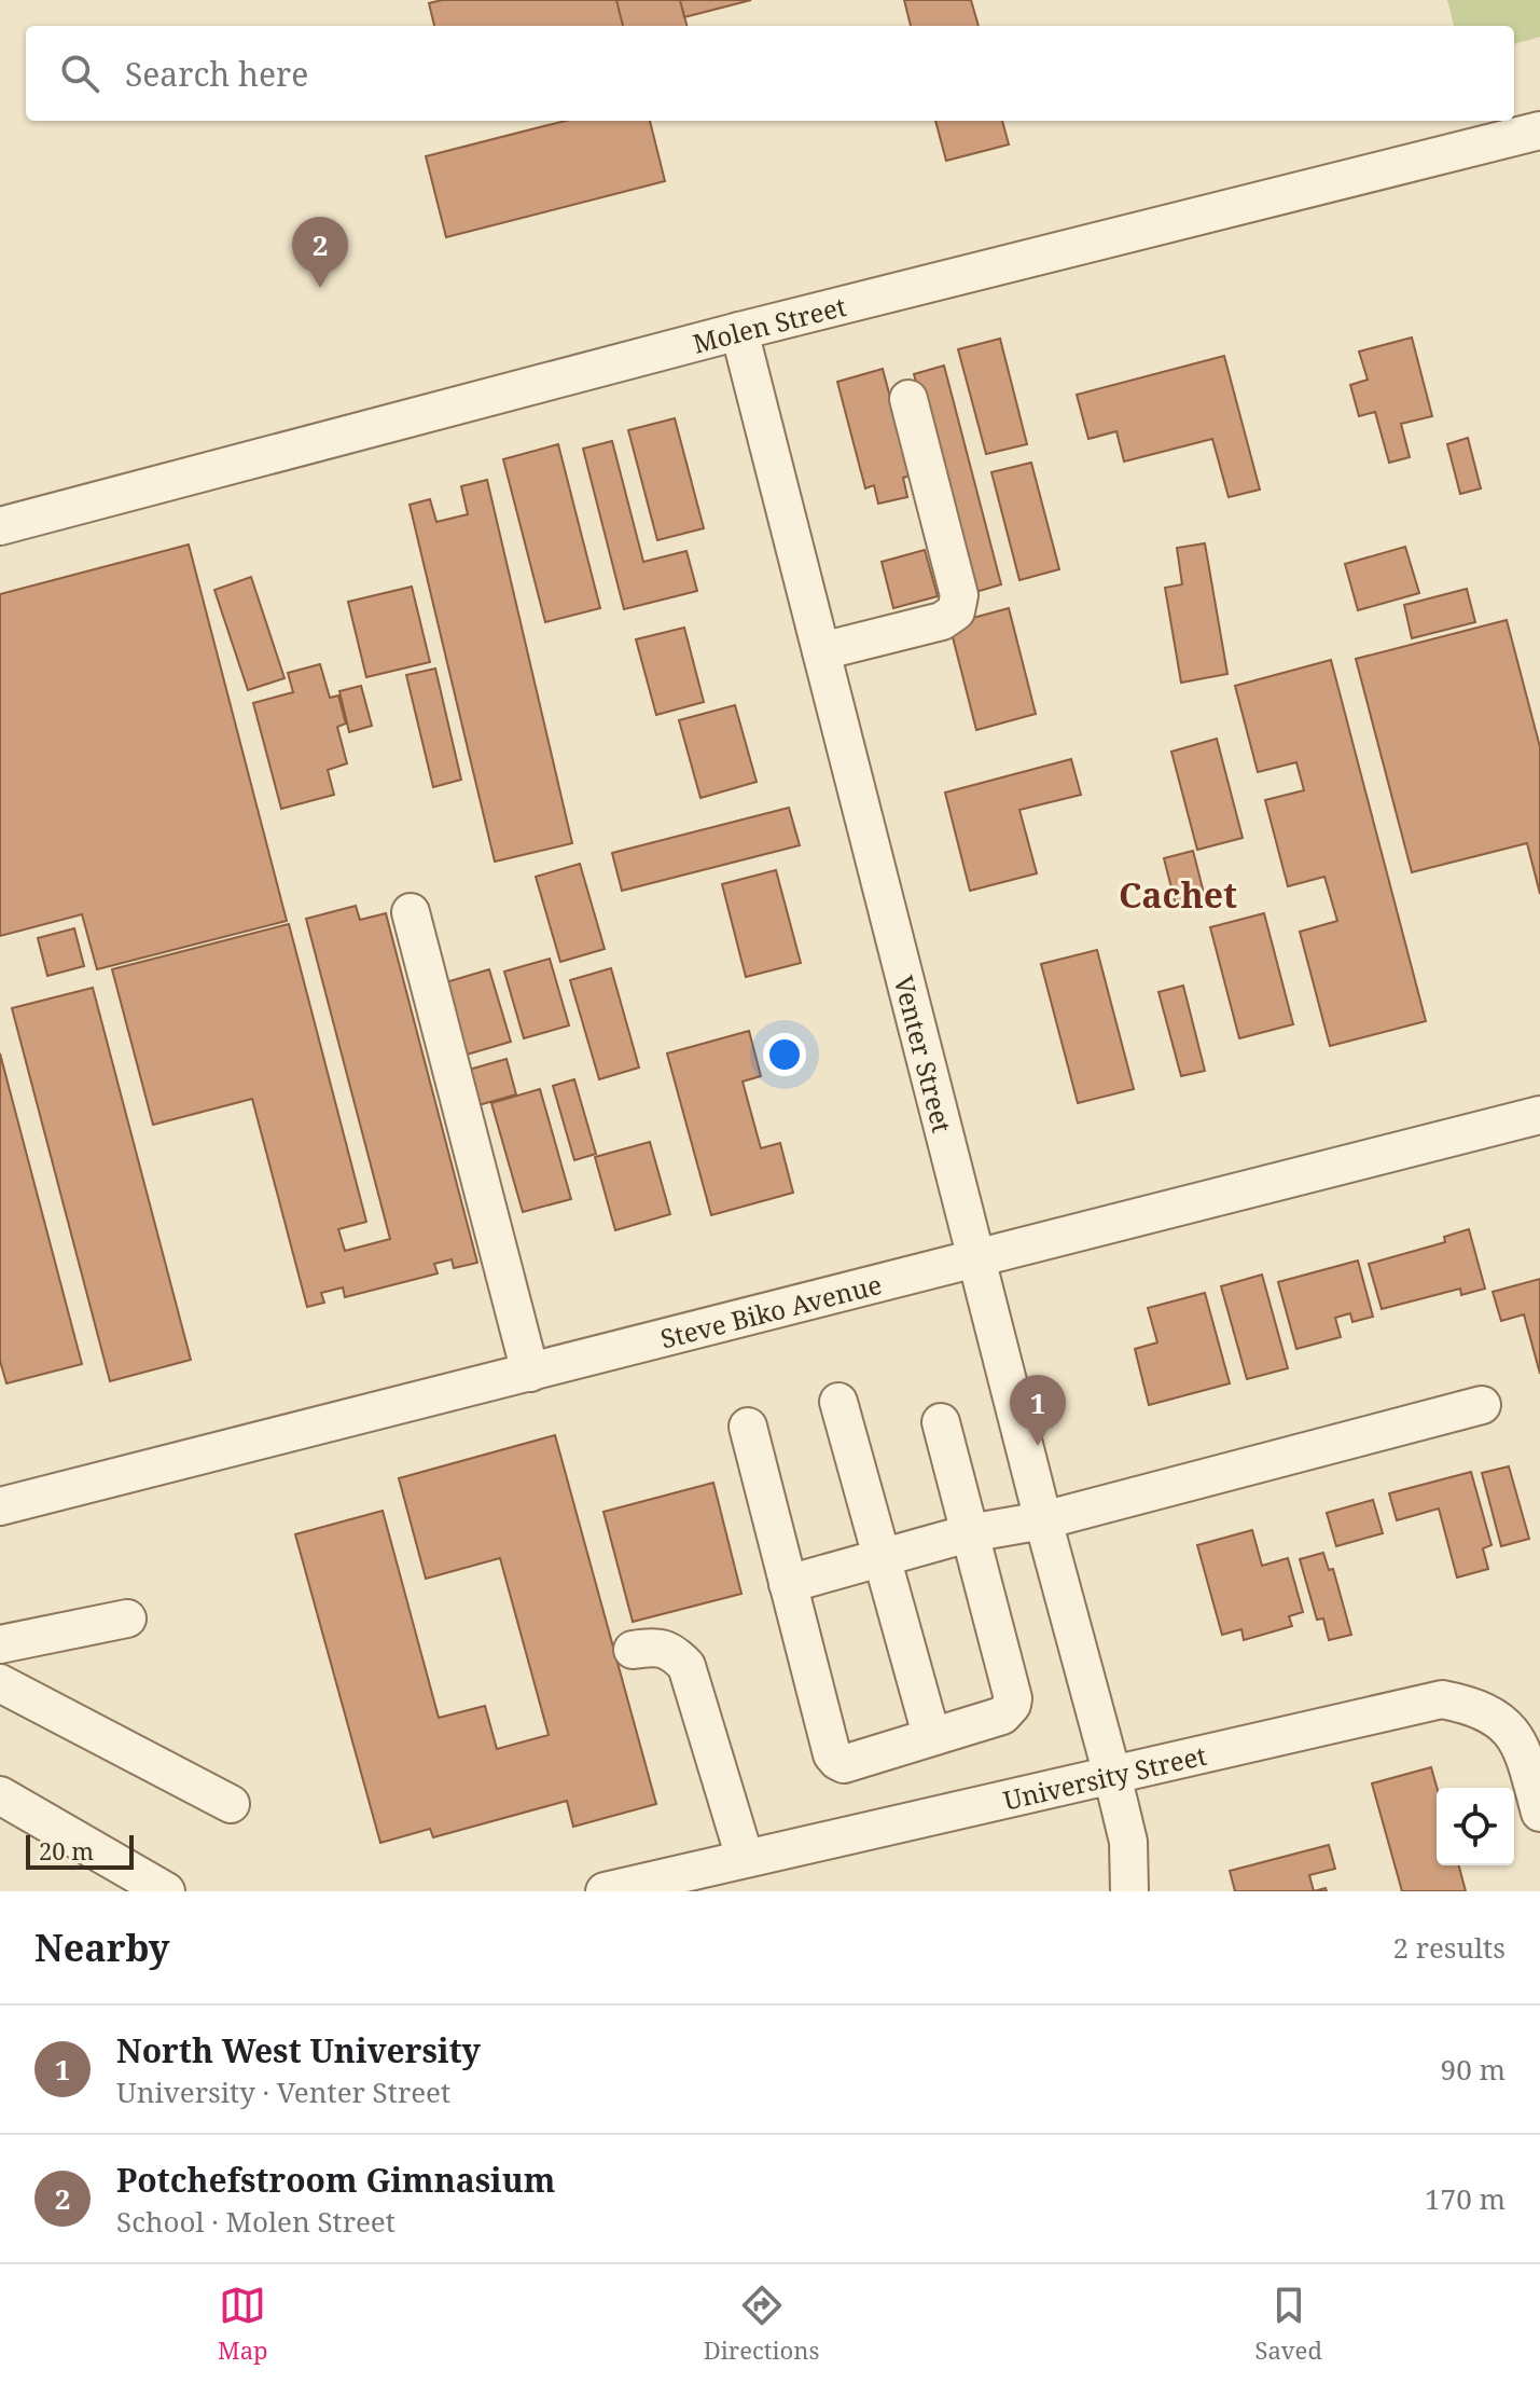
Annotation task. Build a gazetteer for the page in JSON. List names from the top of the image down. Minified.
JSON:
{"streets":{"street":["Molen Street","Venter Street","Steve Biko Avenue","University Street"]},"crossings":[["Molen Street","Venter Street"],["Venter Street","Steve Biko Avenue"],["Venter Street","University Street"]],"districts":["Cachet"],"scale_bar":"20 m","page":{"search":"Search here","pins":["2","1"],"scale":"20 m","heading":["Nearby","2 results"],"list":[{"mark":"1","name":"North West University","note":"University · Venter Street","value":"90 m"},{"mark":"2","name":"Potchefstroom Gimnasium","note":"School · Molen Street","value":"170 m"}],"nav":["Map","Directions","Saved"]}}
